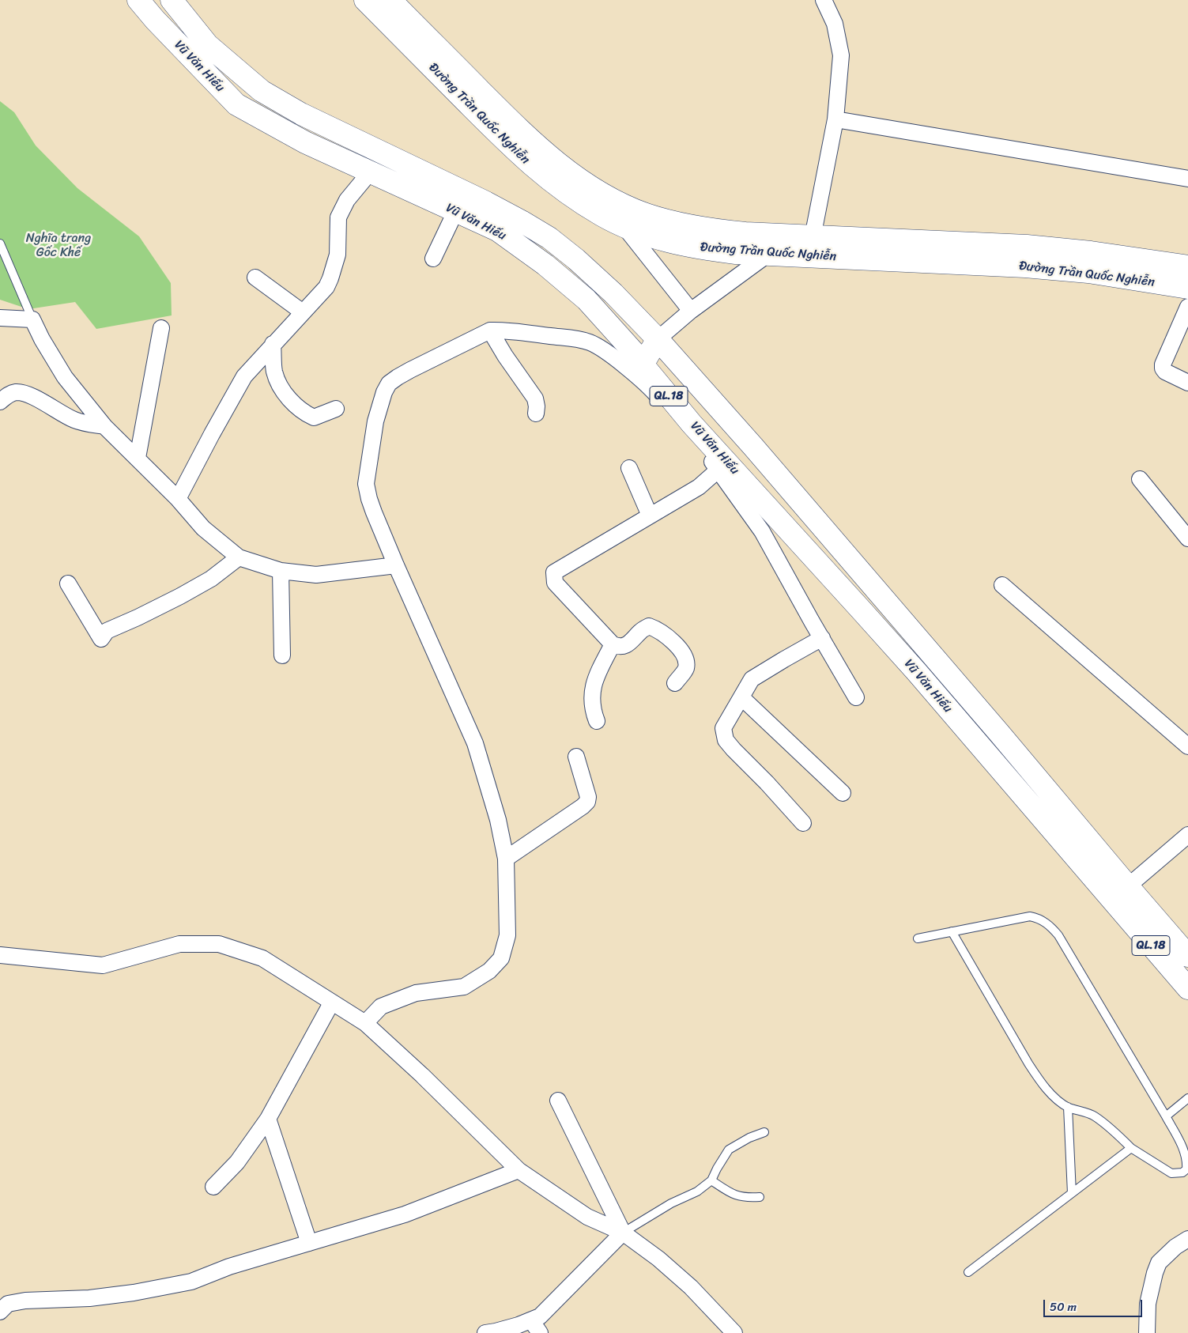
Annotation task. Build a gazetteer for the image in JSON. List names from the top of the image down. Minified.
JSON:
{"streets":{"main road":["Vũ Văn Hiếu","Đường Trần Quốc Nghiễn","QL.18"]},"parks":["Nghĩa trang Gốc Khế"],"scale_bar":"50 m"}
